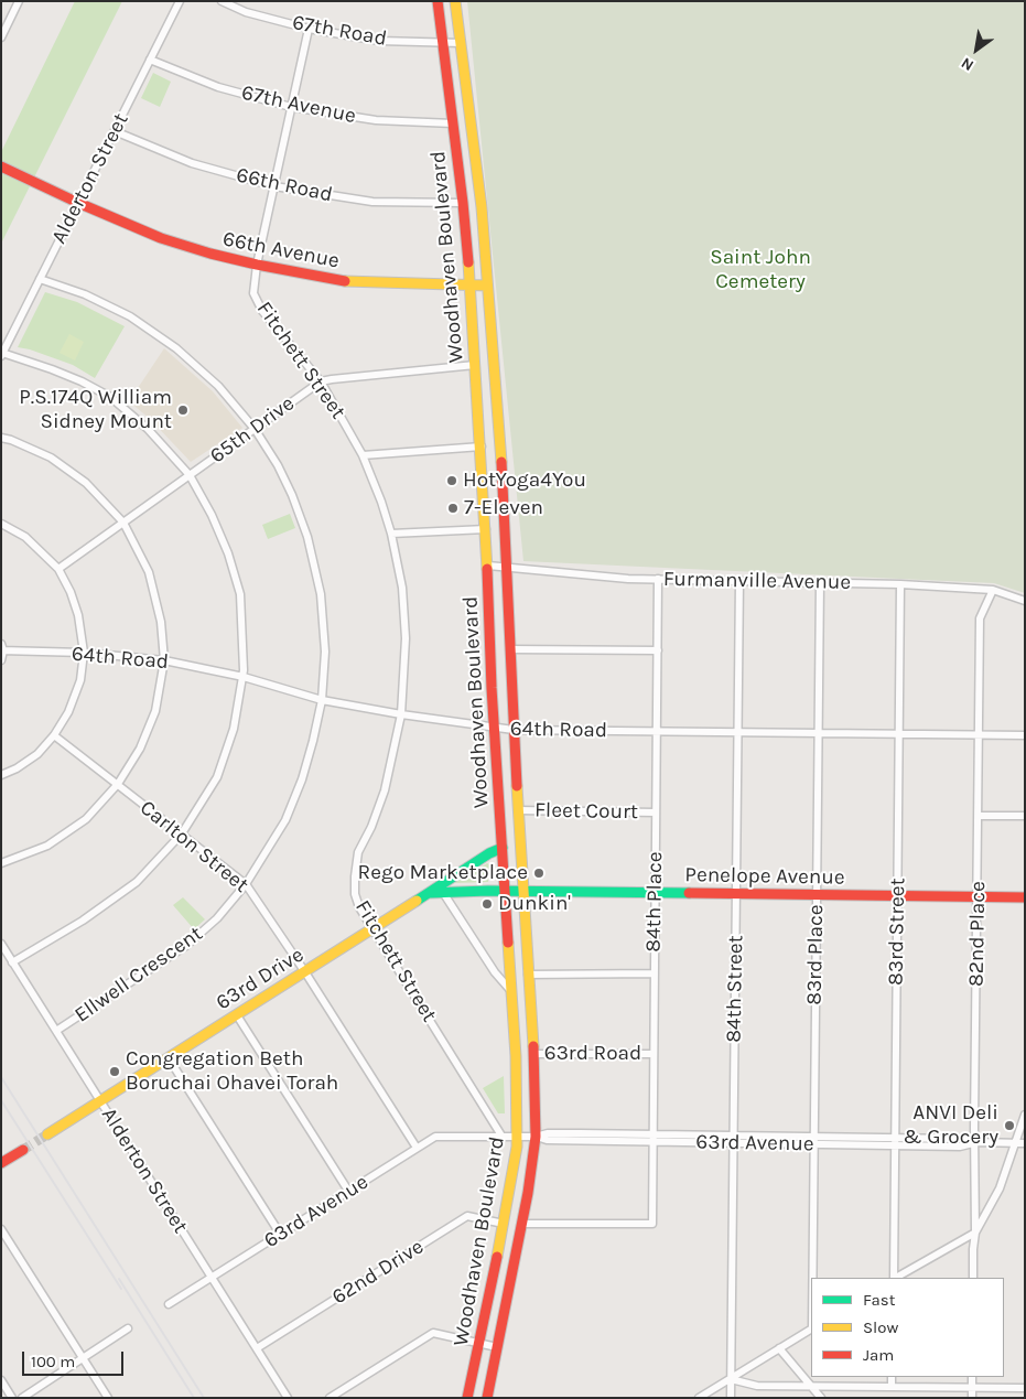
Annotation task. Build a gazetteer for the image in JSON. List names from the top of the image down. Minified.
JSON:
{"streets":{"main road":["66th Avenue","Woodhaven Boulevard","Penelope Avenue","63rd Drive"],"street":["67th Road","67th Avenue","Alderton Street","66th Road","Fitchett Street","65th Drive","Furmanville Avenue","64th Road","Fleet Court","Carlton Street","84th Place","83rd Street","82nd Place","83rd Place","Ellwell Crescent","84th Street","63rd Road","63rd Avenue","62nd Drive"]},"crossings":[["67th Road","Woodhaven Boulevard"],["67th Road","Fitchett Street"],["67th Avenue","Alderton Street"],["67th Avenue","Woodhaven Boulevard"],["67th Avenue","Fitchett Street"],["Alderton Street","66th Road"],["Alderton Street","66th Avenue"],["Alderton Street","Ellwell Crescent"],["Alderton Street","63rd Drive"],["Alderton Street","63rd Avenue"],["Alderton Street","62nd Drive"],["66th Road","Woodhaven Boulevard"],["66th Road","Fitchett Street"],["66th Avenue","Woodhaven Boulevard"],["66th Avenue","Fitchett Street"],["Woodhaven Boulevard","65th Drive"],["Woodhaven Boulevard","Furmanville Avenue"],["Woodhaven Boulevard","64th Road"],["Woodhaven Boulevard","Fleet Court"],["Woodhaven Boulevard","Penelope Avenue"],["Woodhaven Boulevard","84th Place"],["Woodhaven Boulevard","63rd Drive"],["Woodhaven Boulevard","63rd Road"],["Woodhaven Boulevard","63rd Avenue"],["Woodhaven Boulevard","62nd Drive"],["Fitchett Street","65th Drive"],["Fitchett Street","64th Road"],["Fitchett Street","63rd Drive"],["Fitchett Street","63rd Avenue"],["65th Drive","Ellwell Crescent"],["Furmanville Avenue","84th Place"],["Furmanville Avenue","83rd Street"],["Furmanville Avenue","82nd Place"],["Furmanville Avenue","83rd Place"],["Furmanville Avenue","84th Street"],["64th Road","84th Place"],["64th Road","83rd Street"],["64th Road","82nd Place"],["64th Road","83rd Place"],["64th Road","Ellwell Crescent"],["64th Road","84th Street"],["Fleet Court","84th Place"],["Carlton Street","Ellwell Crescent"],["Carlton Street","63rd Drive"],["Carlton Street","63rd Avenue"],["Penelope Avenue","84th Place"],["Penelope Avenue","83rd Street"],["Penelope Avenue","82nd Place"],["Penelope Avenue","83rd Place"],["Penelope Avenue","63rd Drive"],["Penelope Avenue","84th Street"],["84th Place","63rd Road"],["84th Place","63rd Avenue"],["83rd Street","63rd Avenue"],["82nd Place","63rd Avenue"],["83rd Place","63rd Avenue"],["84th Street","63rd Avenue"]],"parks":["Saint John Cemetery"],"places":["P.S.174Q William Sidney Mount","HotYoga4You","7-Eleven","Rego Marketplace","Dunkin'","Congregation Beth Boruchai Ohavei Torah","ANVI Deli & Grocery"],"legend":["Fast","Slow","Jam"],"scale_bar":"100 m","north":"bottom left"}
